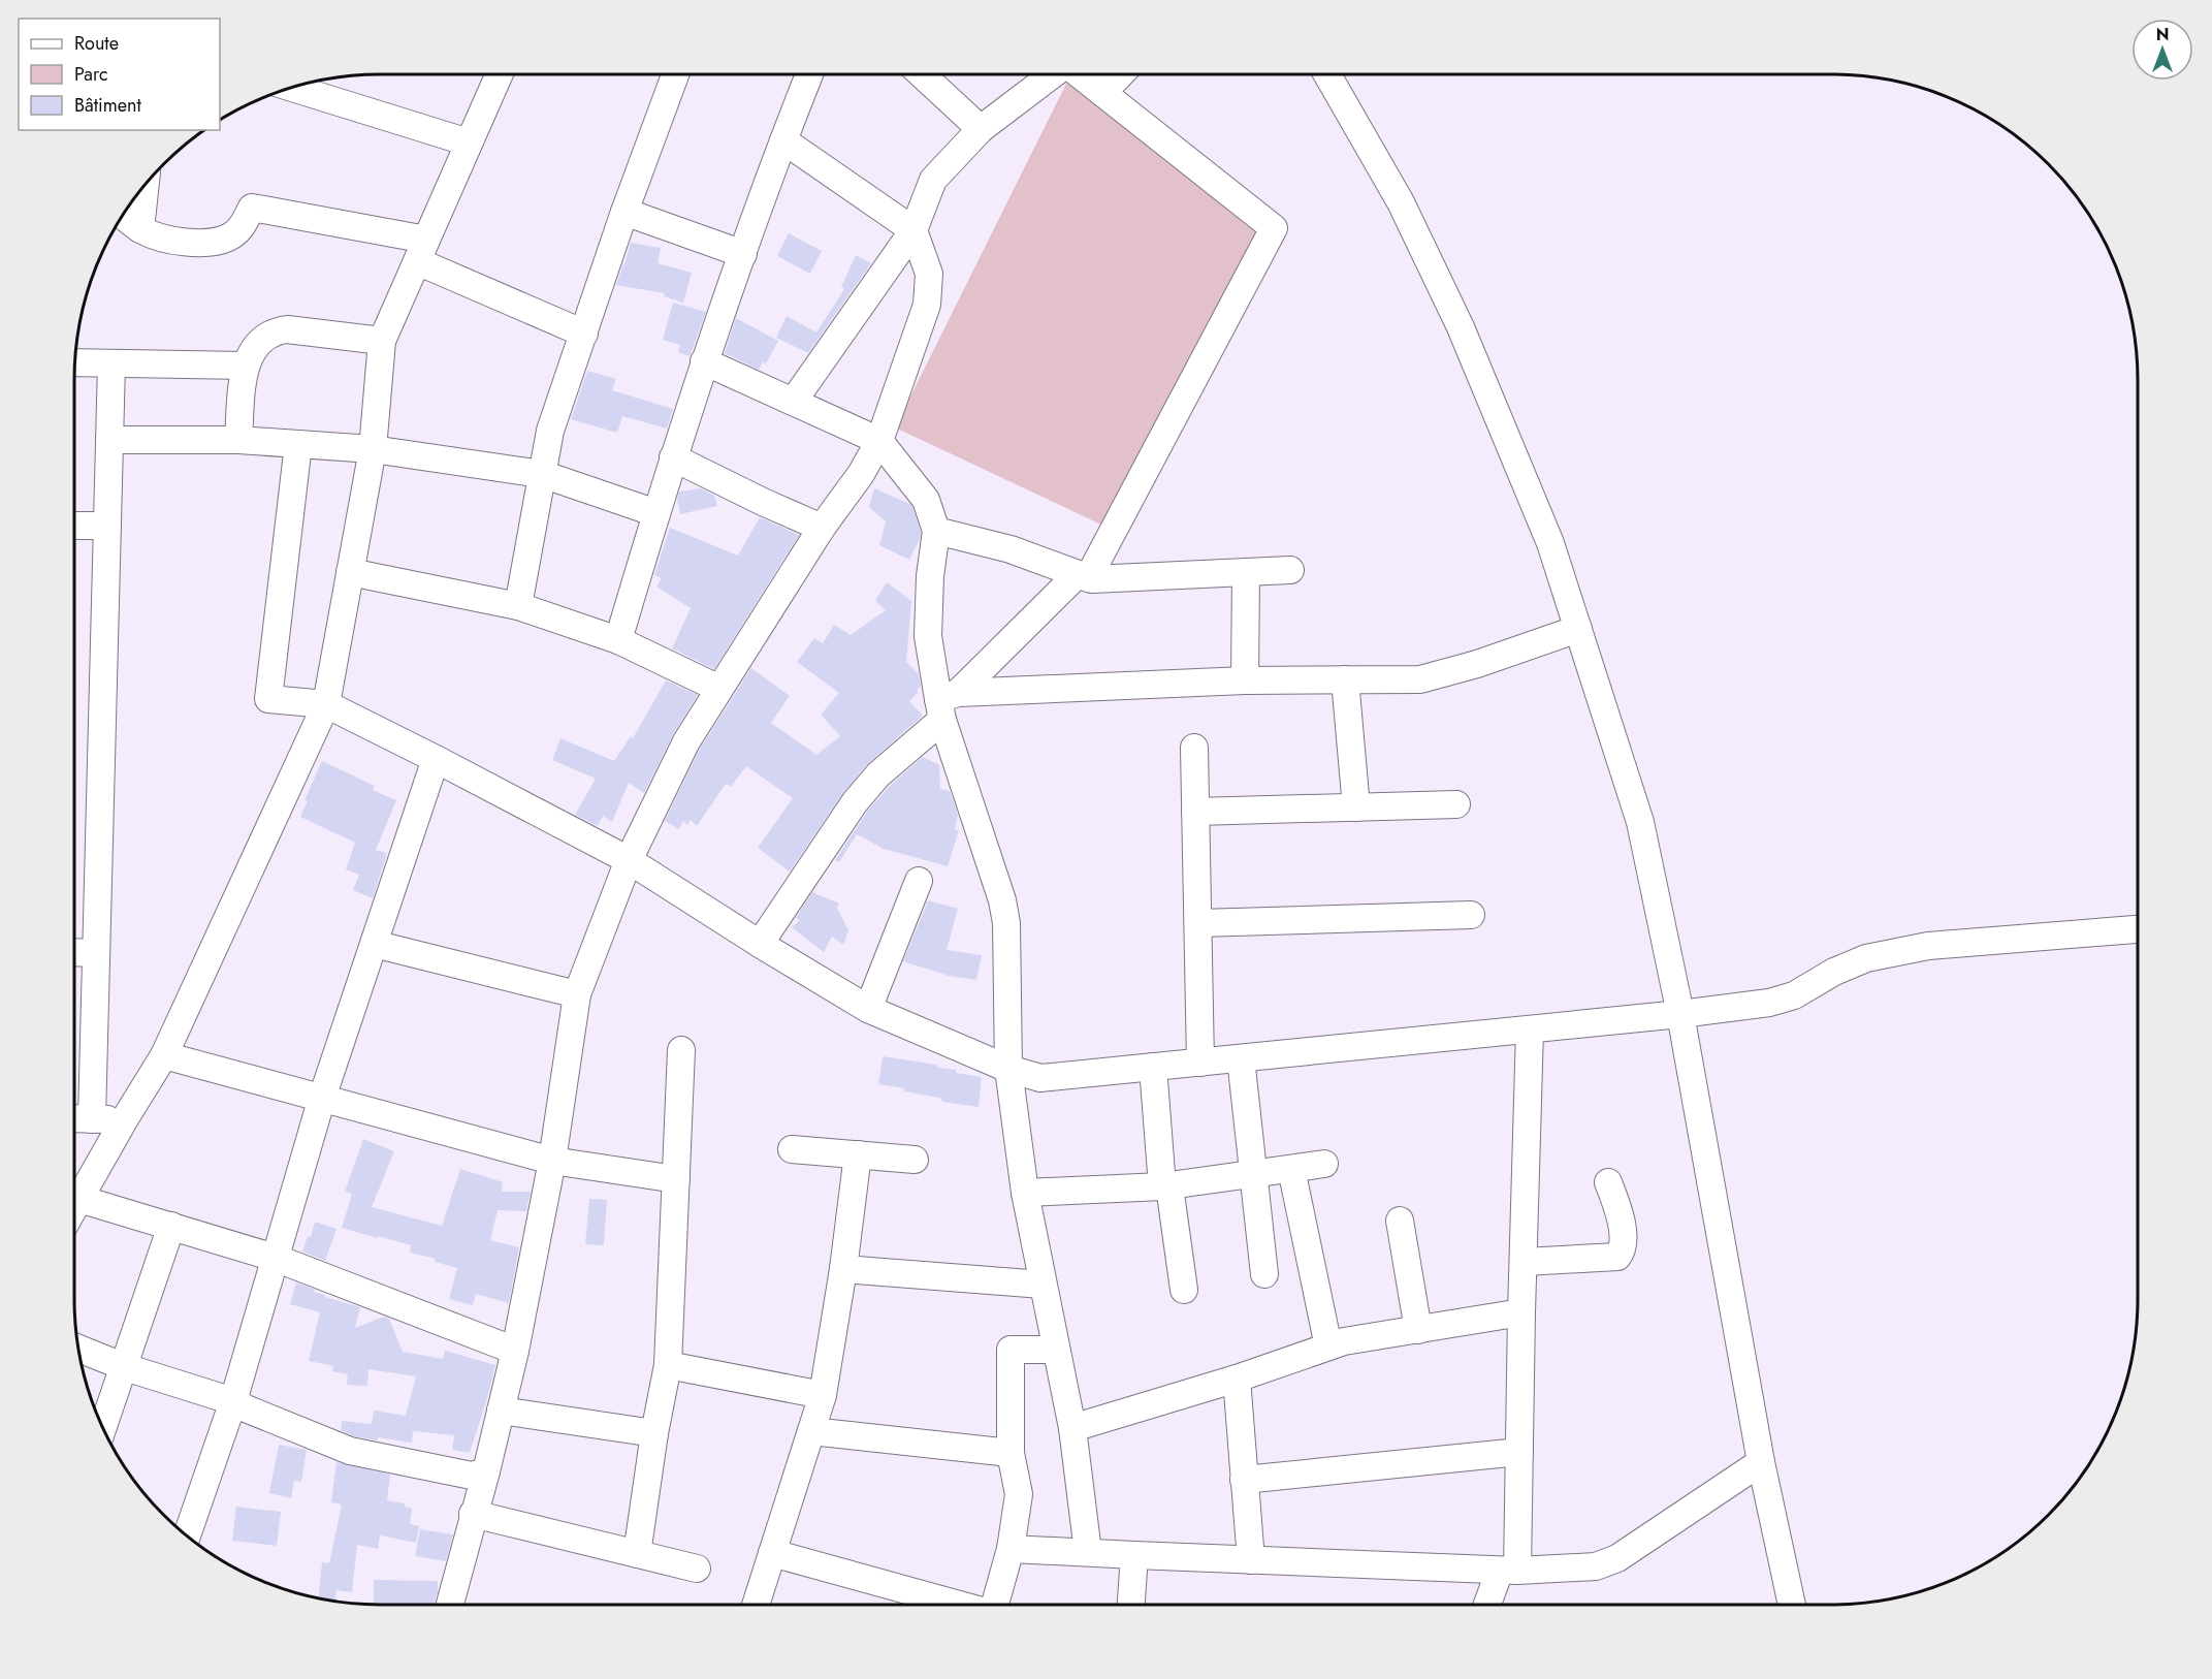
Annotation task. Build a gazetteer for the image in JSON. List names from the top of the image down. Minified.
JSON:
{"legend":["Route","Parc","Bâtiment"],"north":"top"}
